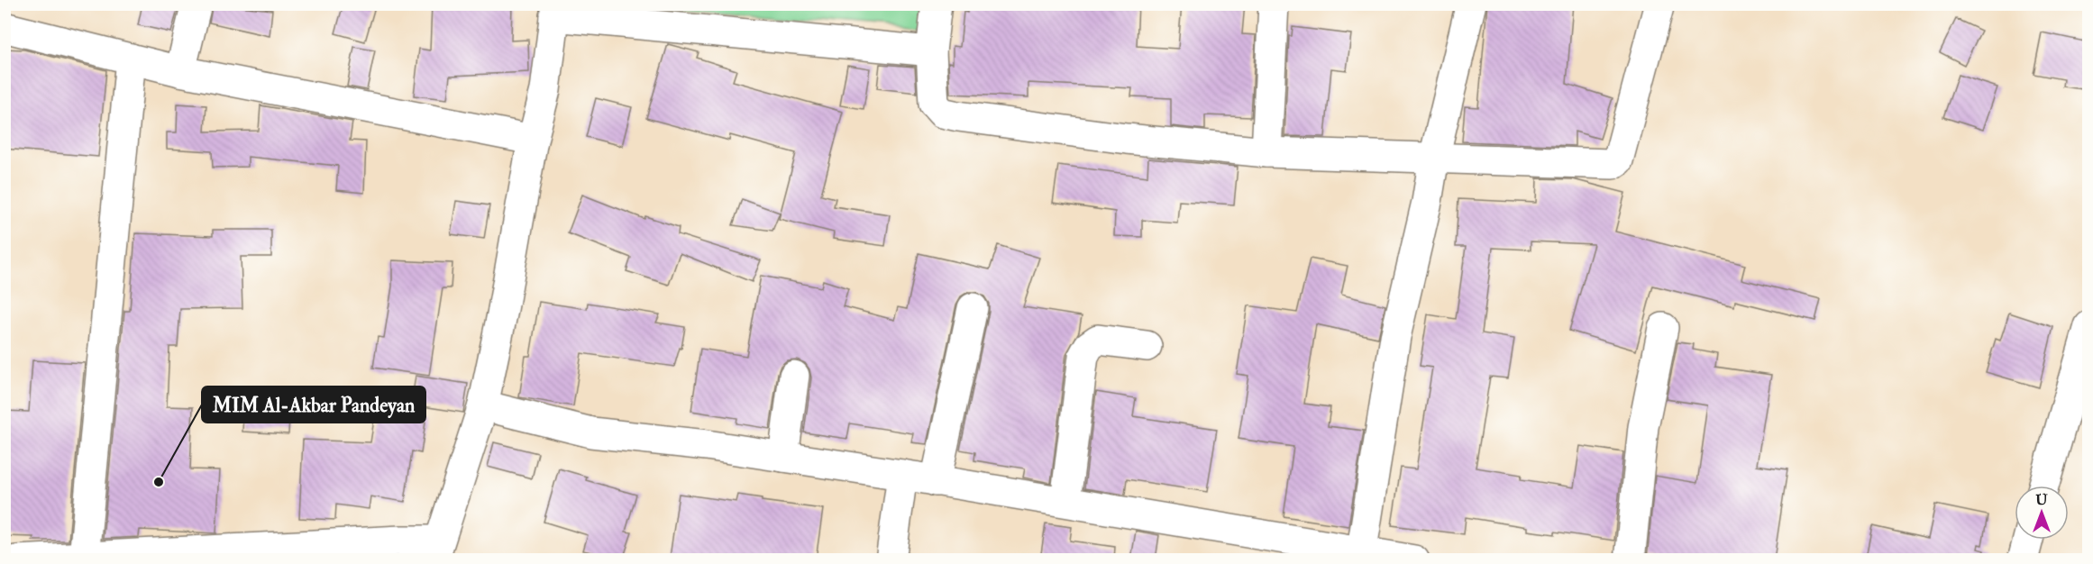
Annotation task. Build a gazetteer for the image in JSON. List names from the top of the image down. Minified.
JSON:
{"places":["MIM Al-Akbar Pandeyan"],"north":"top"}
